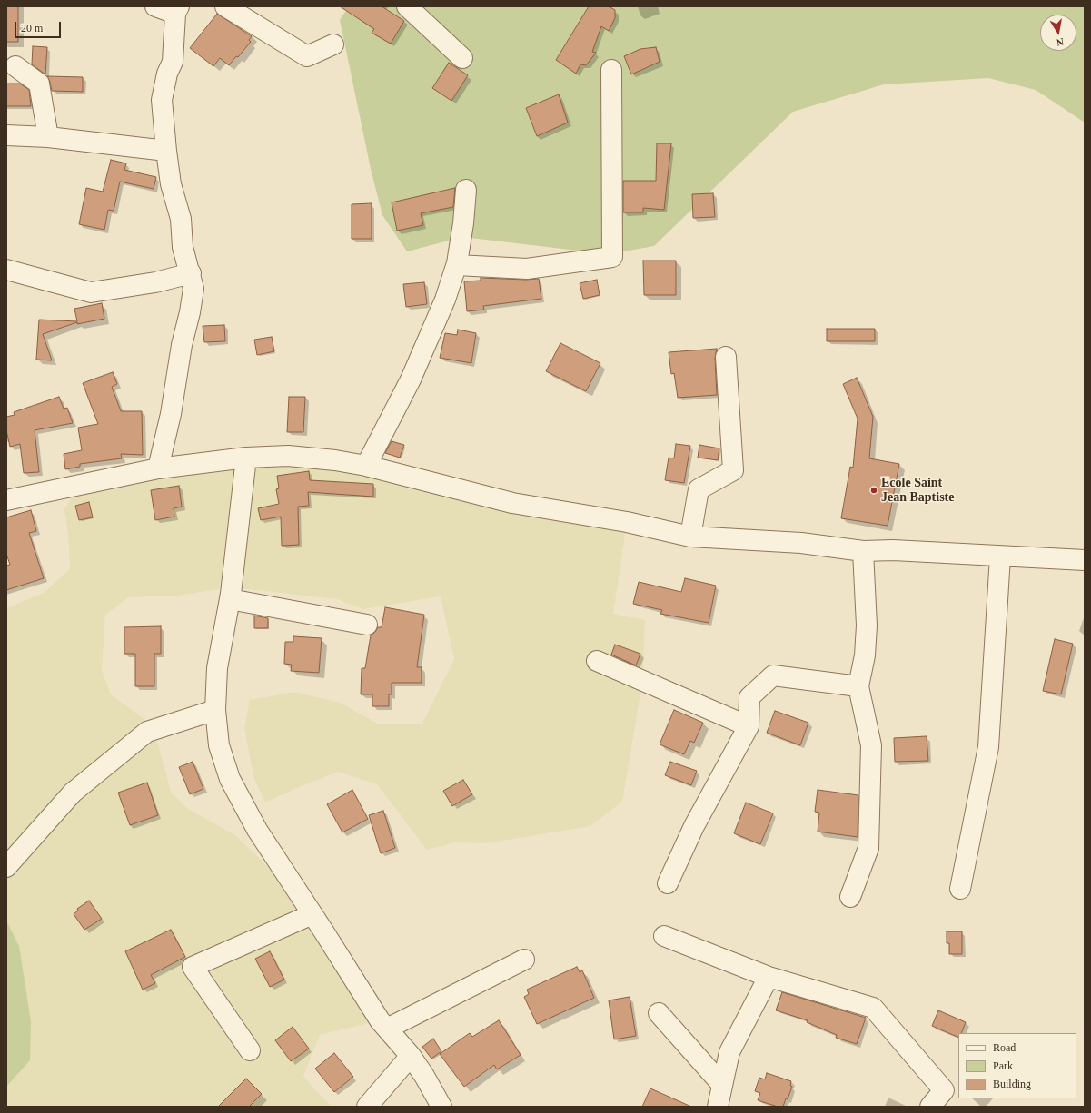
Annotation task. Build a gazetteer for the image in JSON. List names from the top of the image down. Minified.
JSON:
{"places":["Ecole Saint Jean Baptiste"],"legend":["Road","Park","Building"],"scale_bar":"20 m","north":"bottom"}
